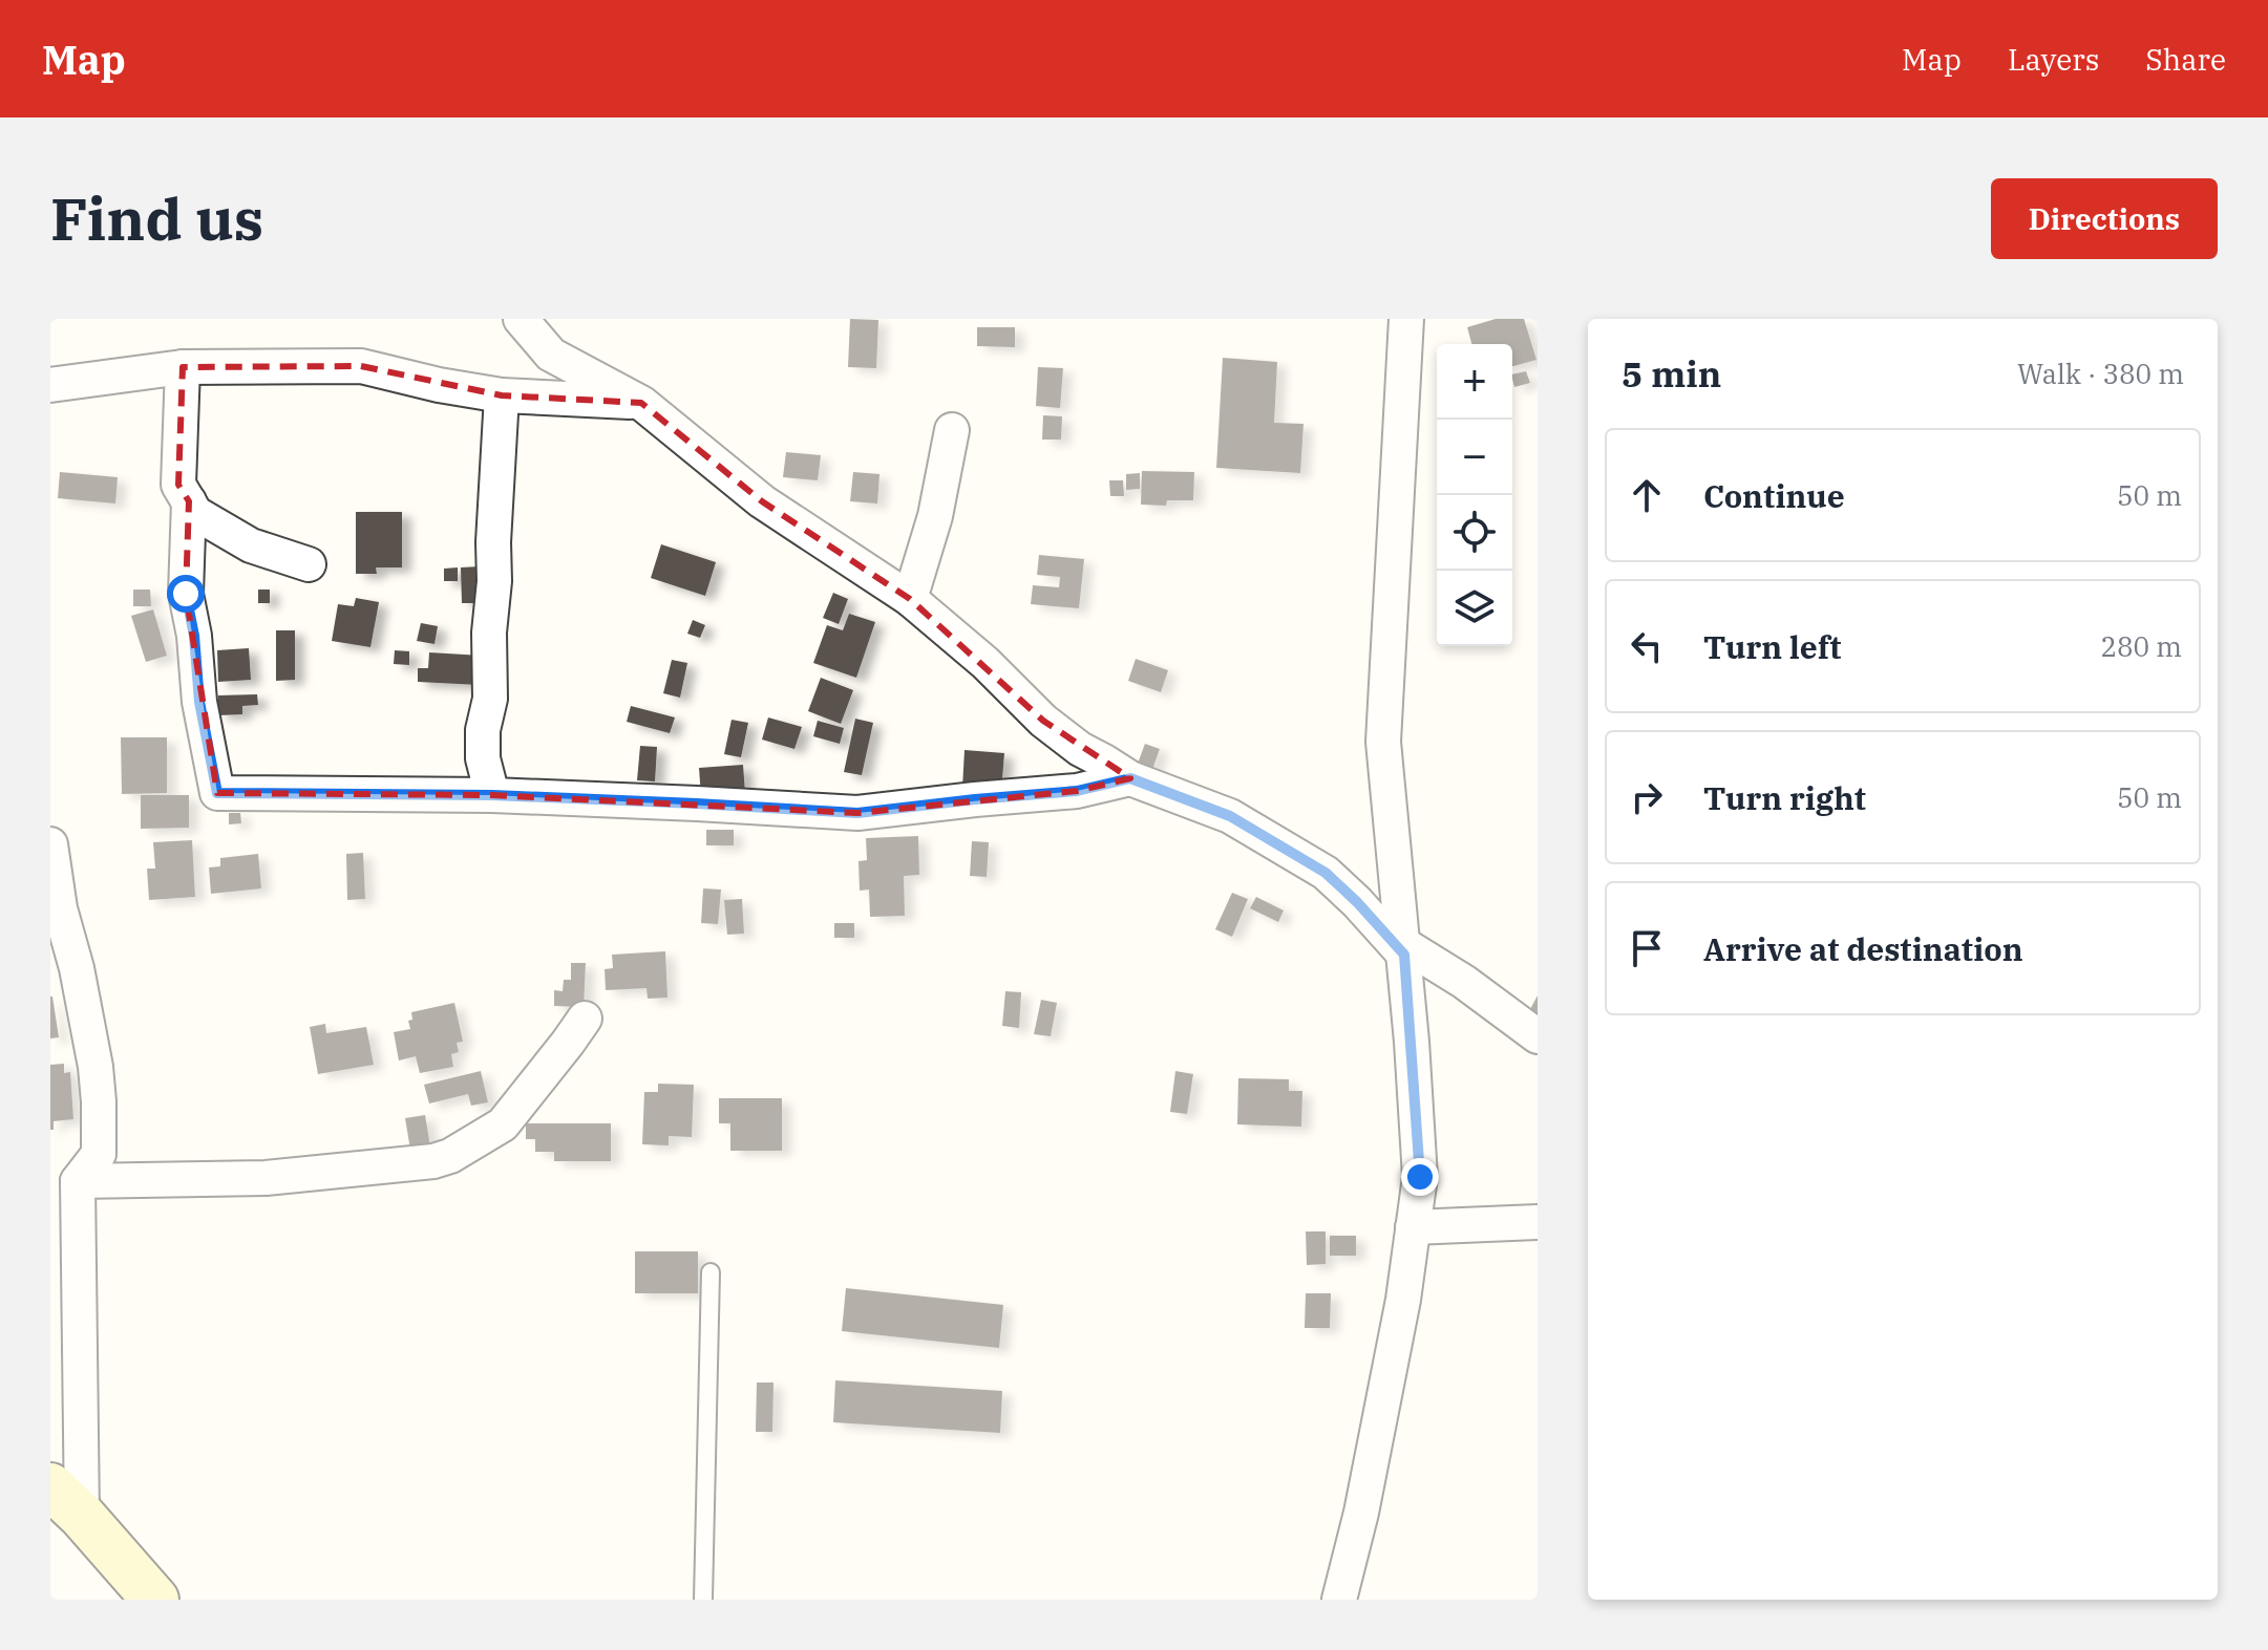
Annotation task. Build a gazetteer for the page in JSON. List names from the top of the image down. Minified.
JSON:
{"page":{"header":"Map","nav":["Map","Layers","Share"],"buttons":"Directions","title":"Find us","heading":["5 min","Walk · 380 m"],"map_buttons":["+","−"],"list":[["Continue","50 m"],["Turn left","280 m"],["Turn right","50 m"],"Arrive at destination"]}}
